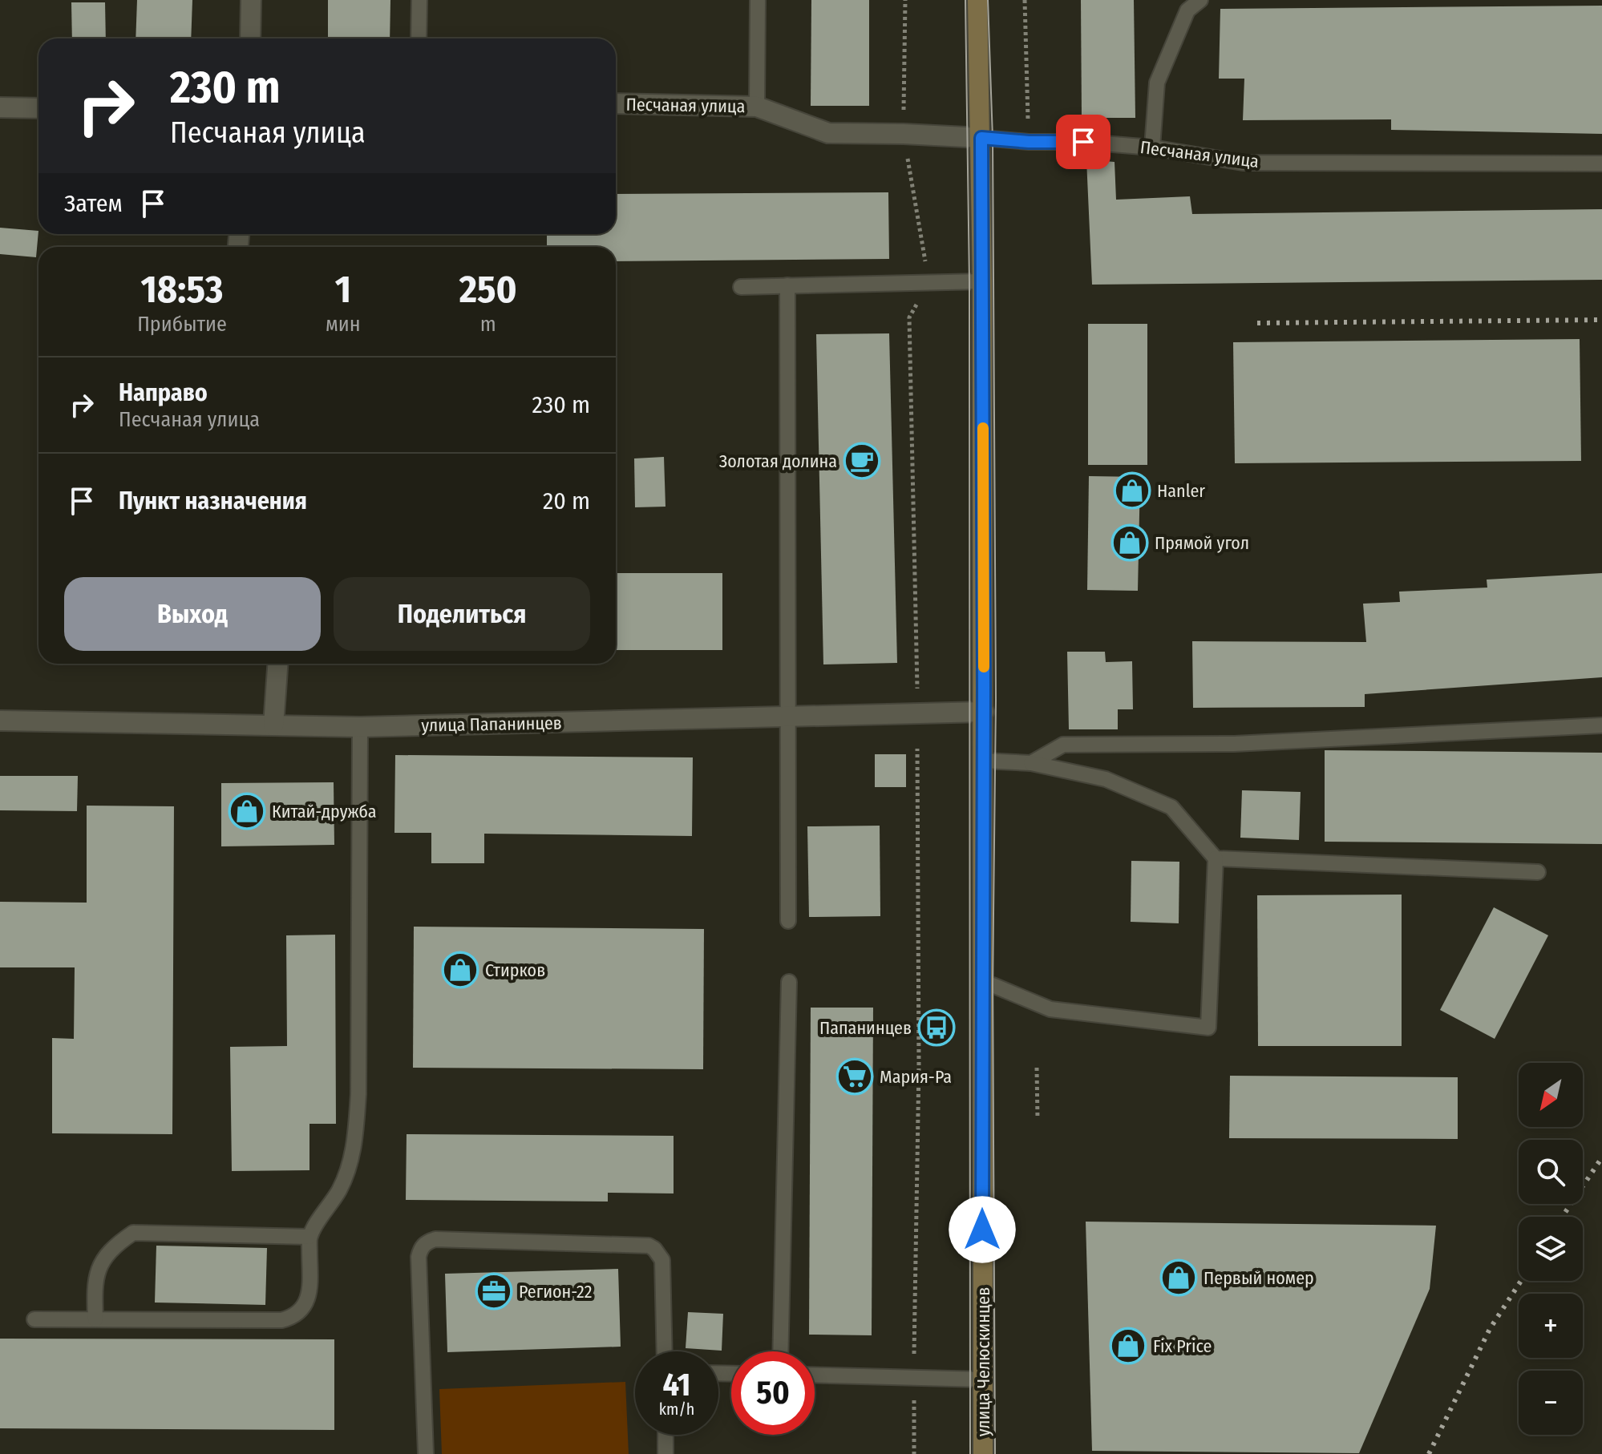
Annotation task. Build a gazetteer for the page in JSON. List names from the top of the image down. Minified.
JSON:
{"streets":{"main road":["улица Челюскинцев"],"street":["Песчаная улица","улица Папанинцев"]},"crossings":[["Песчаная улица","улица Челюскинцев"],["улица Папанинцев","улица Челюскинцев"]],"places":{"cafe":["Золотая долина"],"shop":["Hanler","Прямой угол","Китай-дружба","Стирков","Первый номер","Fix Price"],"bus stop":["Папанинцев"],"supermarket":["Мария-Ра"],"office":["Регион-22"]},"north":"bottom left","page":{"turn":["230 m","Песчаная улица"],"then":"Затем","eta":["18:53","Прибытие","1","мин","250","m"],"list":[{"name":"Направо","note":"Песчаная улица","value":"230 m"},{"name":"Пункт назначения","value":"20 m"}],"buttons":["Выход","Поделиться"],"map_buttons":["+","−"],"speed":"41 km/h","limit":"50"}}
